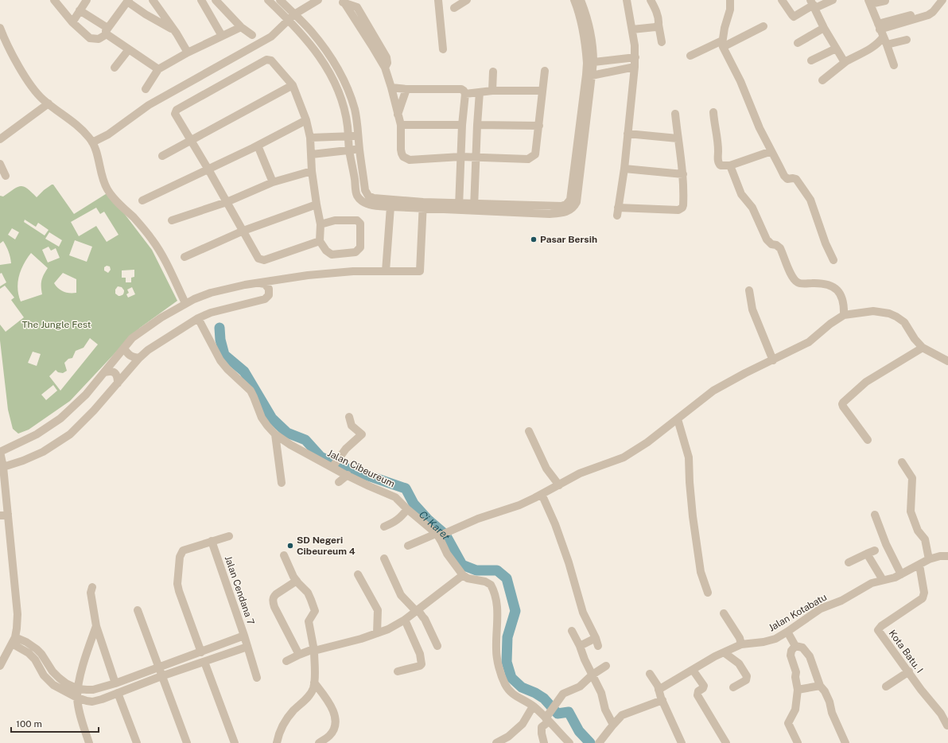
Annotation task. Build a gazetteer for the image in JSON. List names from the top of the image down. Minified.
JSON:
{"streets":{"street":["Jalan Cibeureum","Jalan Cendana 7","Jalan Kotabatu","Kota Batu. I"]},"crossings":[["Jalan Kotabatu","Kota Batu. I"]],"water":["Ci Karet"],"parks":["The Jungle Fest"],"places":["Pasar Bersih","SD Negeri Cibeureum 4"],"scale_bar":"100 m"}
